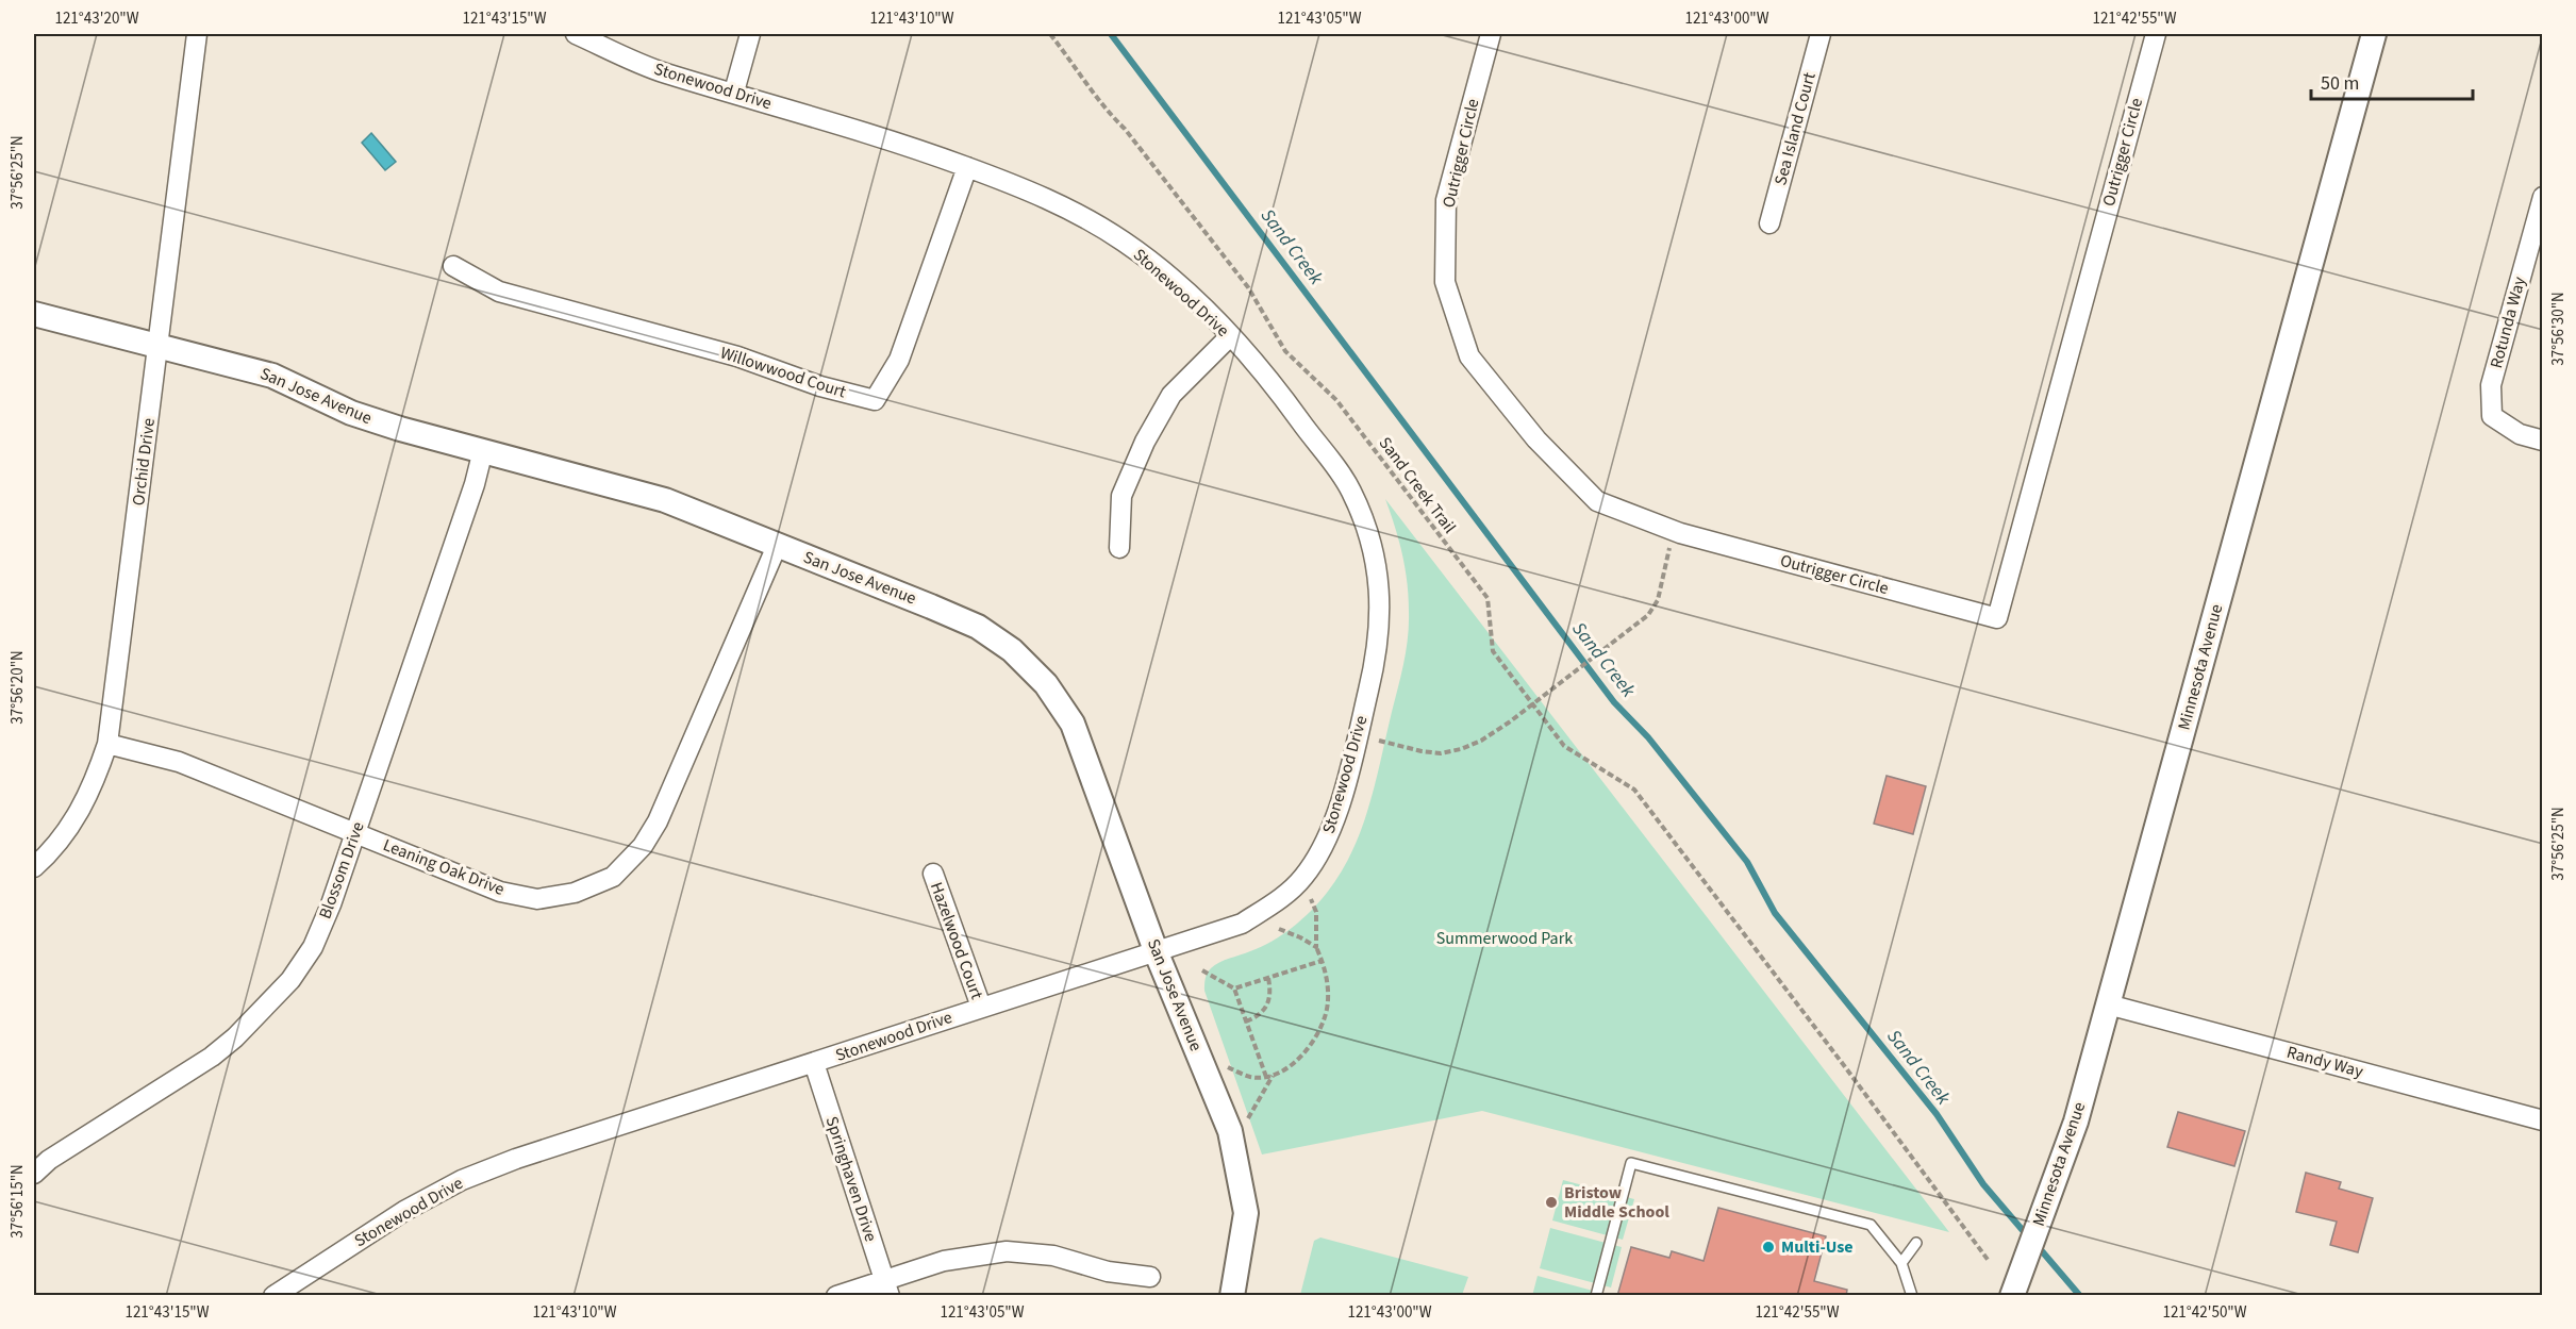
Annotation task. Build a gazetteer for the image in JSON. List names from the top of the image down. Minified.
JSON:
{"streets":{"street":["Stonewood Drive","Sea Island Court","Outrigger Circle","Rotunda Way","Willowwood Court","San Jose Avenue","Orchid Drive","Minnesota Avenue","Leaning Oak Drive","Blossom Drive","Hazelwood Court","Randy Way","Springhaven Drive"],"path":["Sand Creek Trail"]},"crossings":[["Stonewood Drive","Willowwood Court"],["Stonewood Drive","San Jose Avenue"],["Stonewood Drive","Hazelwood Court"],["Stonewood Drive","Springhaven Drive"],["San Jose Avenue","Orchid Drive"],["San Jose Avenue","Leaning Oak Drive"],["San Jose Avenue","Blossom Drive"],["Orchid Drive","Leaning Oak Drive"],["Minnesota Avenue","Randy Way"],["Leaning Oak Drive","Blossom Drive"]],"water":["Sand Creek"],"parks":["Summerwood Park"],"places":["Bristow Middle School","Multi-Use"],"scale_bar":"50 m","coordinates":["121°43'20\"W","121°43'15\"W","121°43'10\"W","121°43'05\"W","121°43'00\"W","121°42'55\"W","37°56'25\"N","37°56'30\"N","37°56'20\"N","37°56'15\"N","121°42'50\"W"]}
